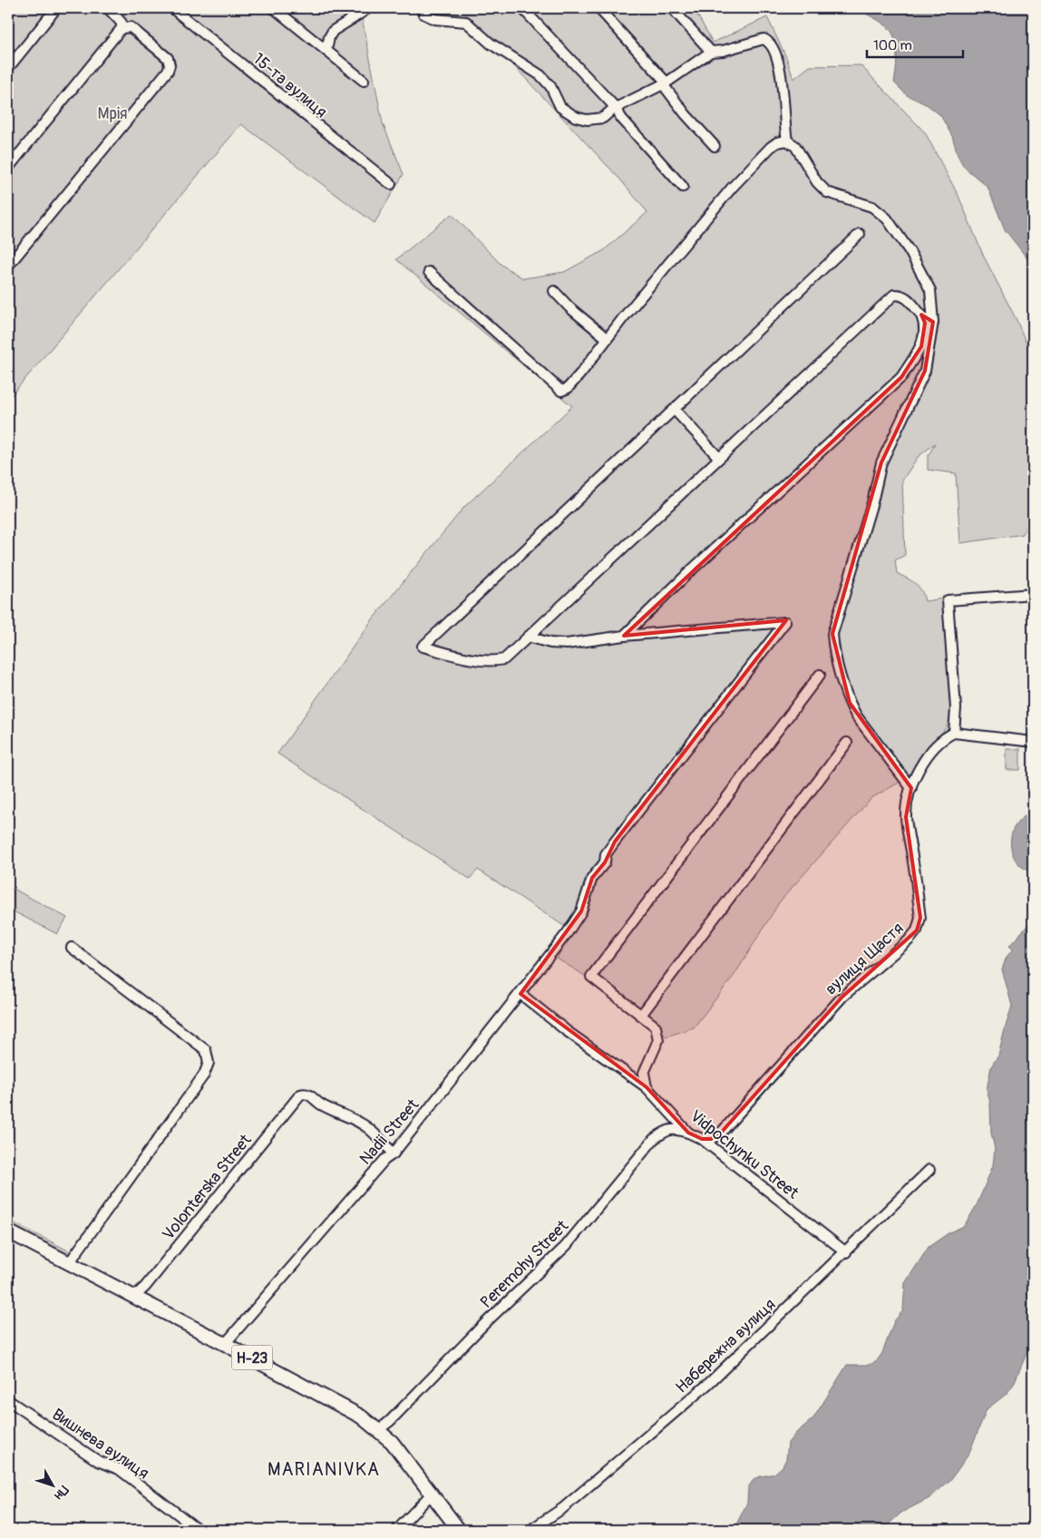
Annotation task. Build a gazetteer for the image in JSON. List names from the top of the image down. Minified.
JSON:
{"streets":{"main road":["Н-23"],"street":["15-та вулиця","вулиця Щастя","Nadii Street","Vidpochynku Street","Volonterska Street","Peremohy Street","Набережна вулиця","Вишнева вулиця"]},"crossings":[["вулиця Щастя","Vidpochynku Street"],["Nadii Street","Vidpochynku Street"],["Nadii Street","Volonterska Street"],["Nadii Street","Н-23"],["Vidpochynku Street","Peremohy Street"],["Vidpochynku Street","Набережна вулиця"],["Volonterska Street","Н-23"],["Peremohy Street","Н-23"]],"districts":["MARIANIVKA"],"parks":["Мрія"],"scale_bar":"100 m","north":"bottom right"}
